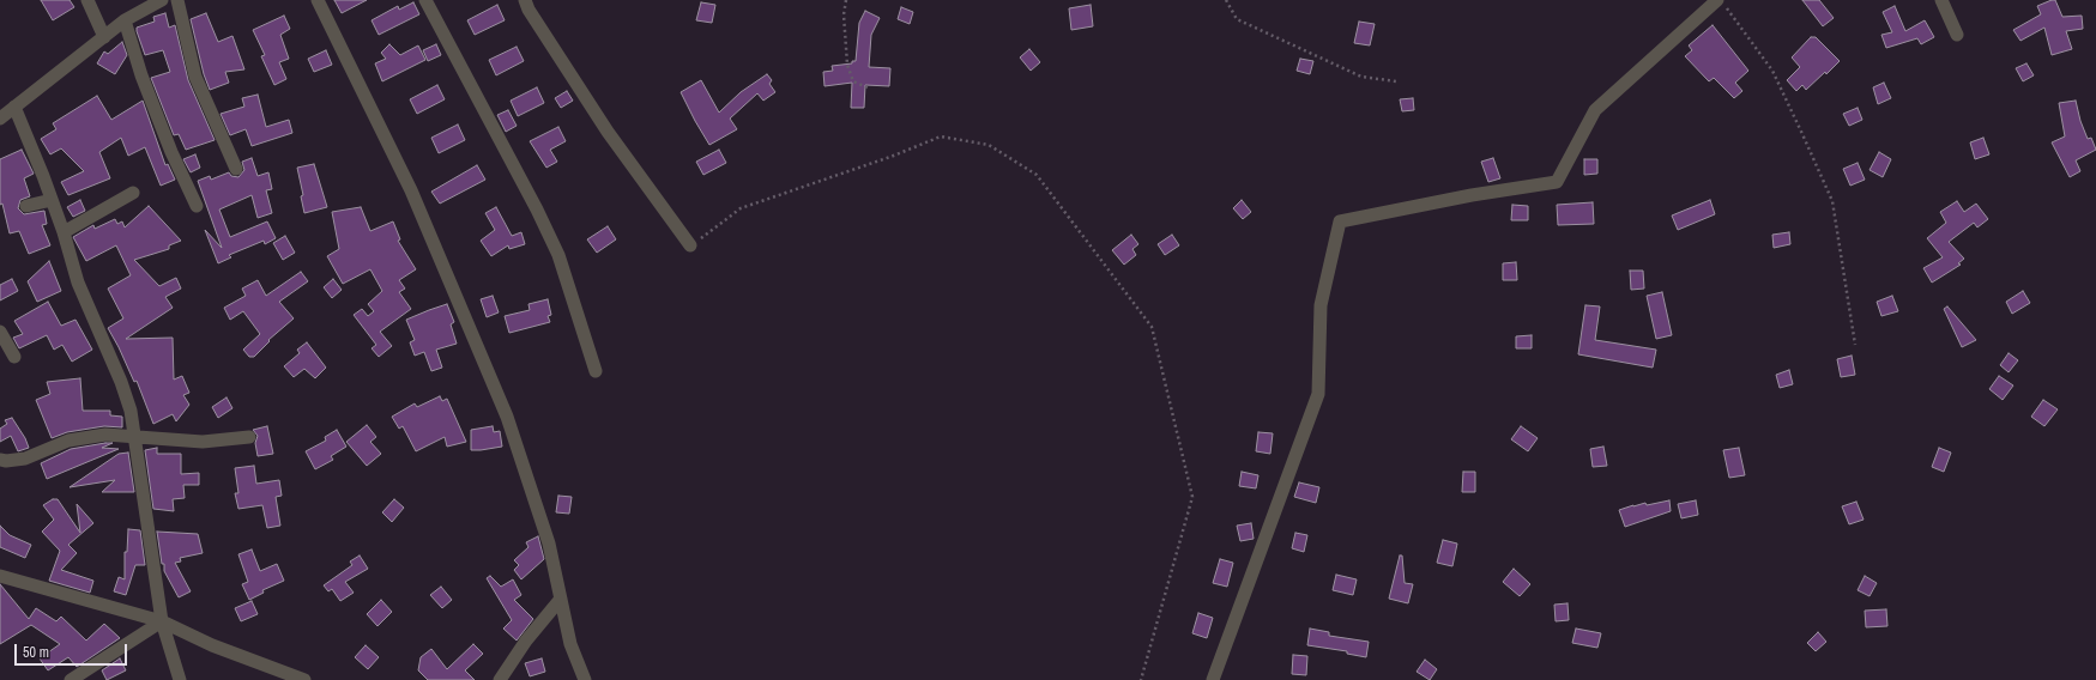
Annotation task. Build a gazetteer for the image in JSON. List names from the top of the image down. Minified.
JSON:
{"scale_bar":"50 m"}
